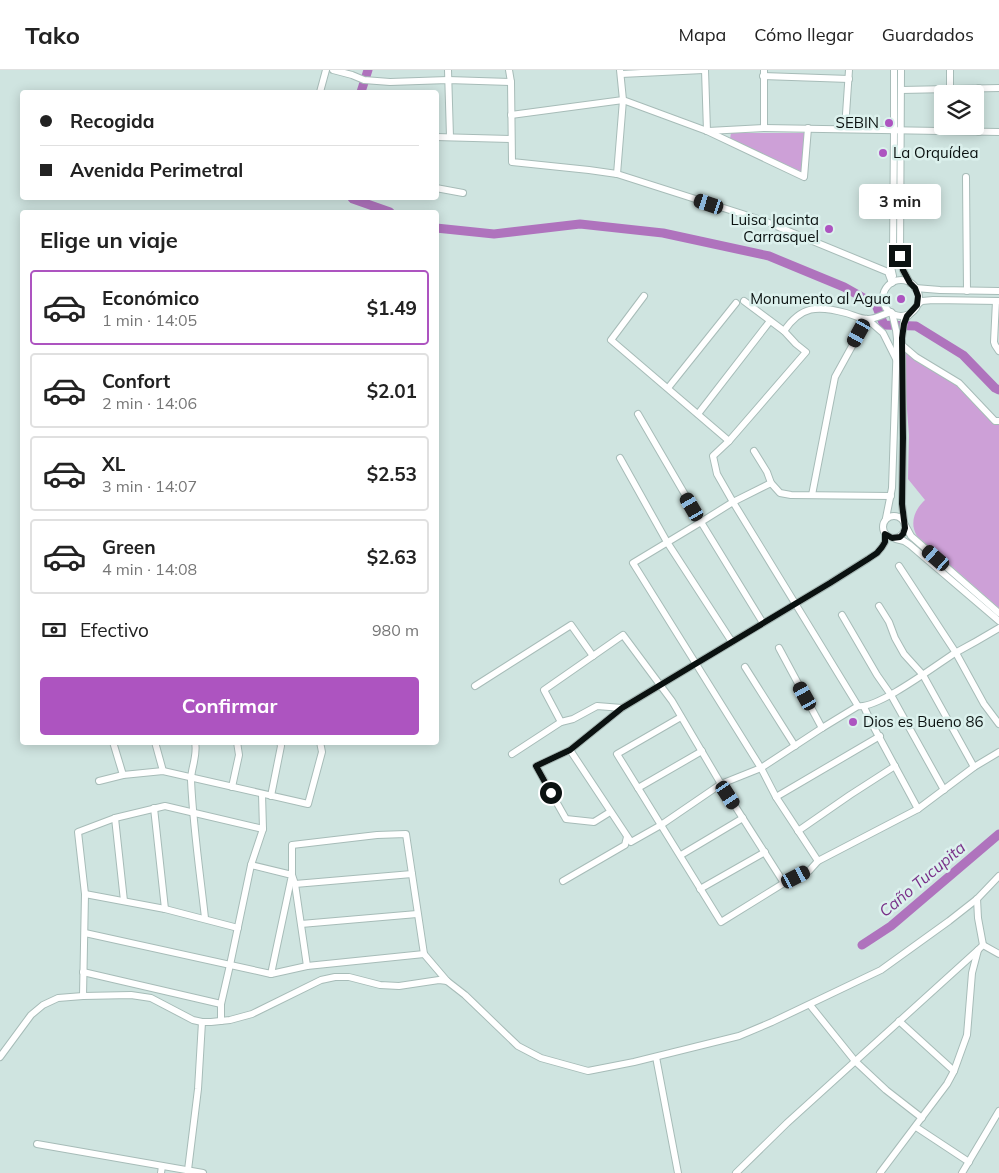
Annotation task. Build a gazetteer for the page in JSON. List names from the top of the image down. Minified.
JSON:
{"water":["Caño Tucupita"],"places":["SEBIN","La Orquídea","Luisa Jacinta Carrasquel","Monumento al Agua","Dios es Bueno 86"],"page":{"header":"Tako","nav":["Mapa","Cómo llegar","Guardados"],"banner":["Recogida","Avenida Perimetral"],"bubble":"3 min","heading":"Elige un viaje","list":[{"name":"Económico","note":"1 min · 14:05","value":"$1.49"},{"name":"Confort","note":"2 min · 14:06","value":"$2.01"},{"name":"XL","note":"3 min · 14:07","value":"$2.53"},{"name":"Green","note":"4 min · 14:08","value":"$2.63"}],"pay":["Efectivo","980 m"],"buttons":"Confirmar"}}
